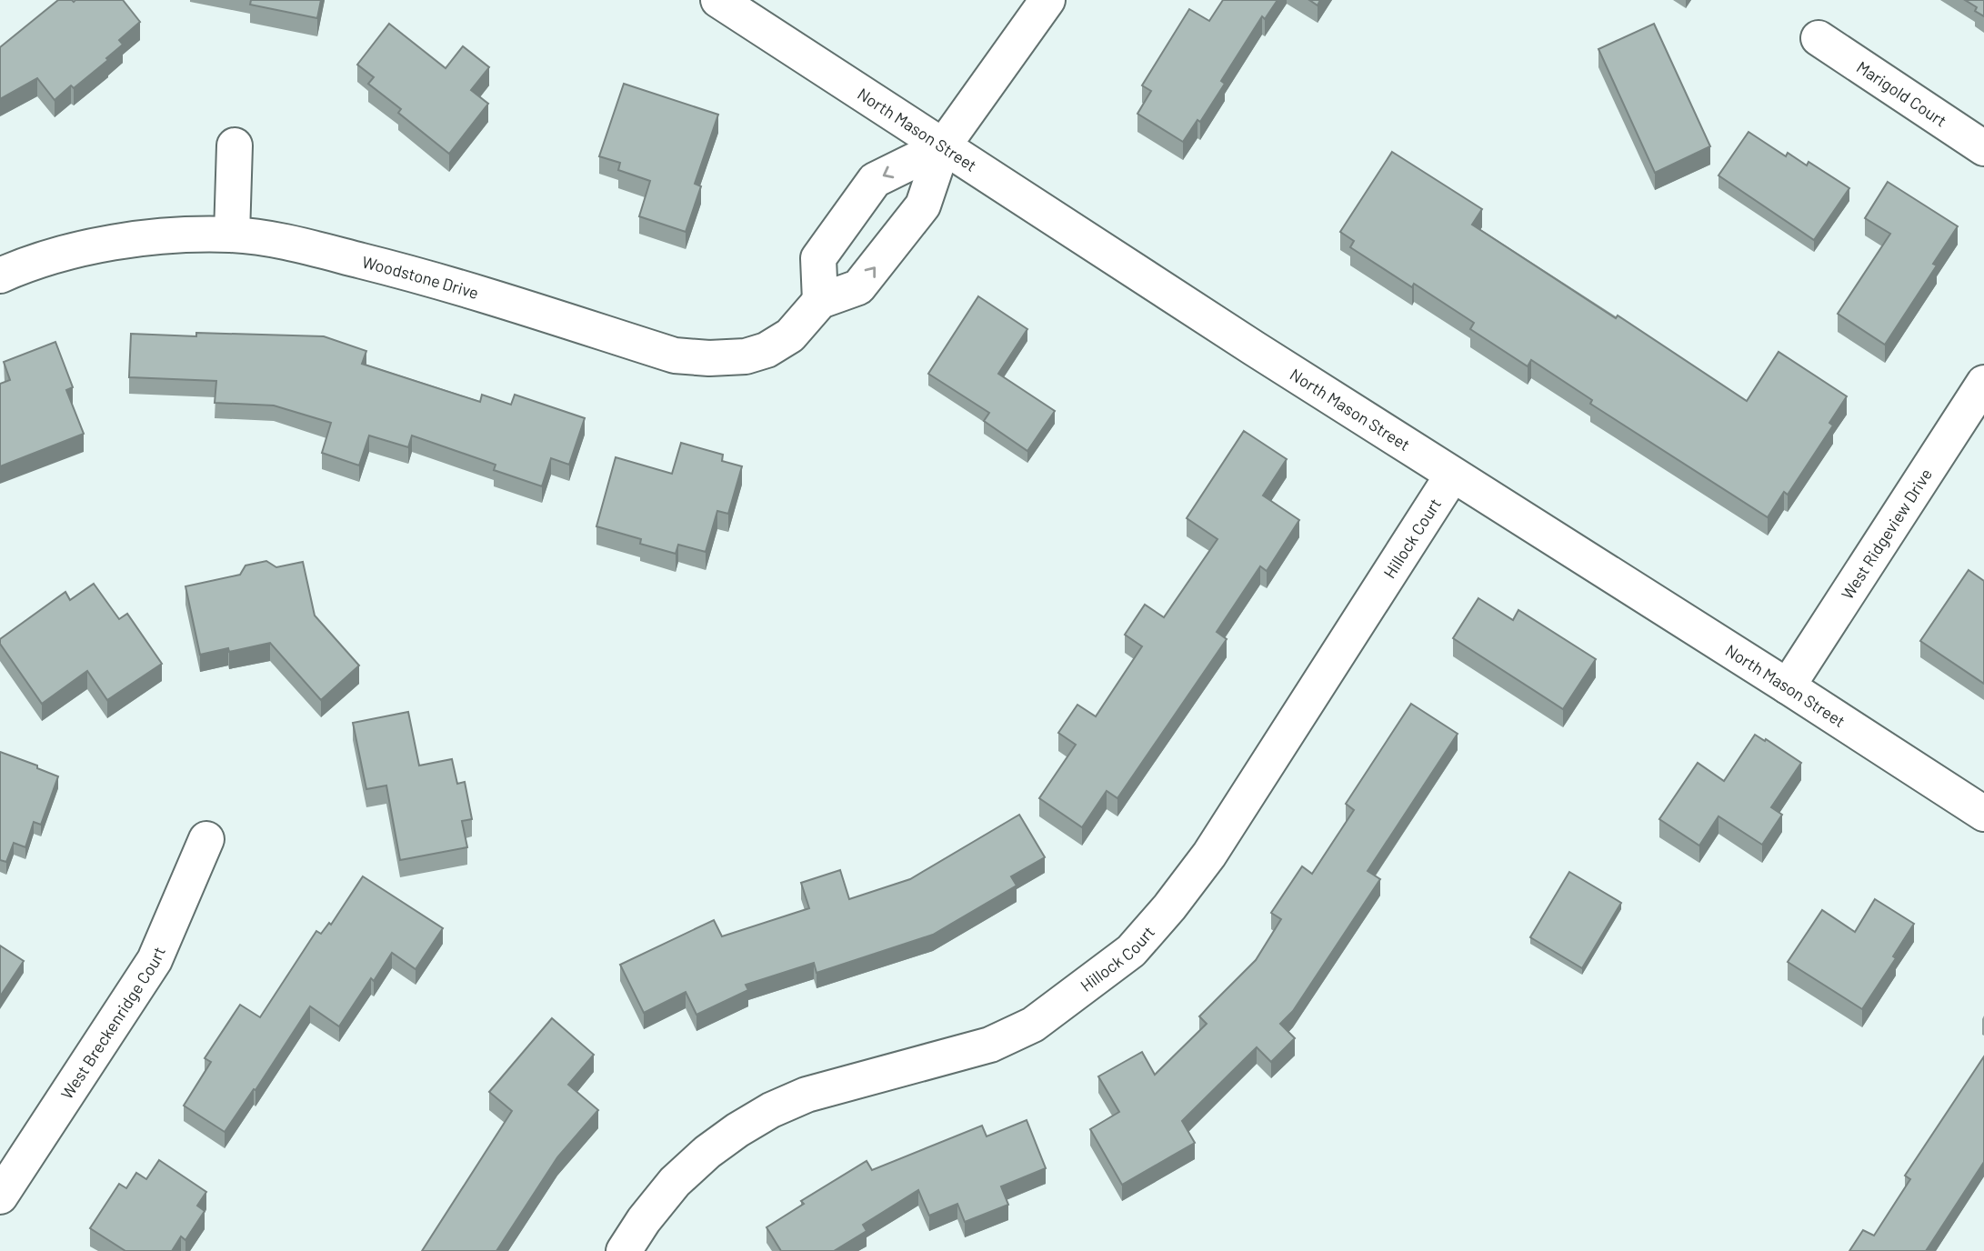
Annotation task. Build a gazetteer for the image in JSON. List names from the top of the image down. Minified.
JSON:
{"streets":{"street":["Marigold Court","North Mason Street","Woodstone Drive","West Ridgeview Drive","Hillock Court","West Breckenridge Court"]},"crossings":[["North Mason Street","Woodstone Drive"],["North Mason Street","West Ridgeview Drive"],["North Mason Street","Hillock Court"]]}
